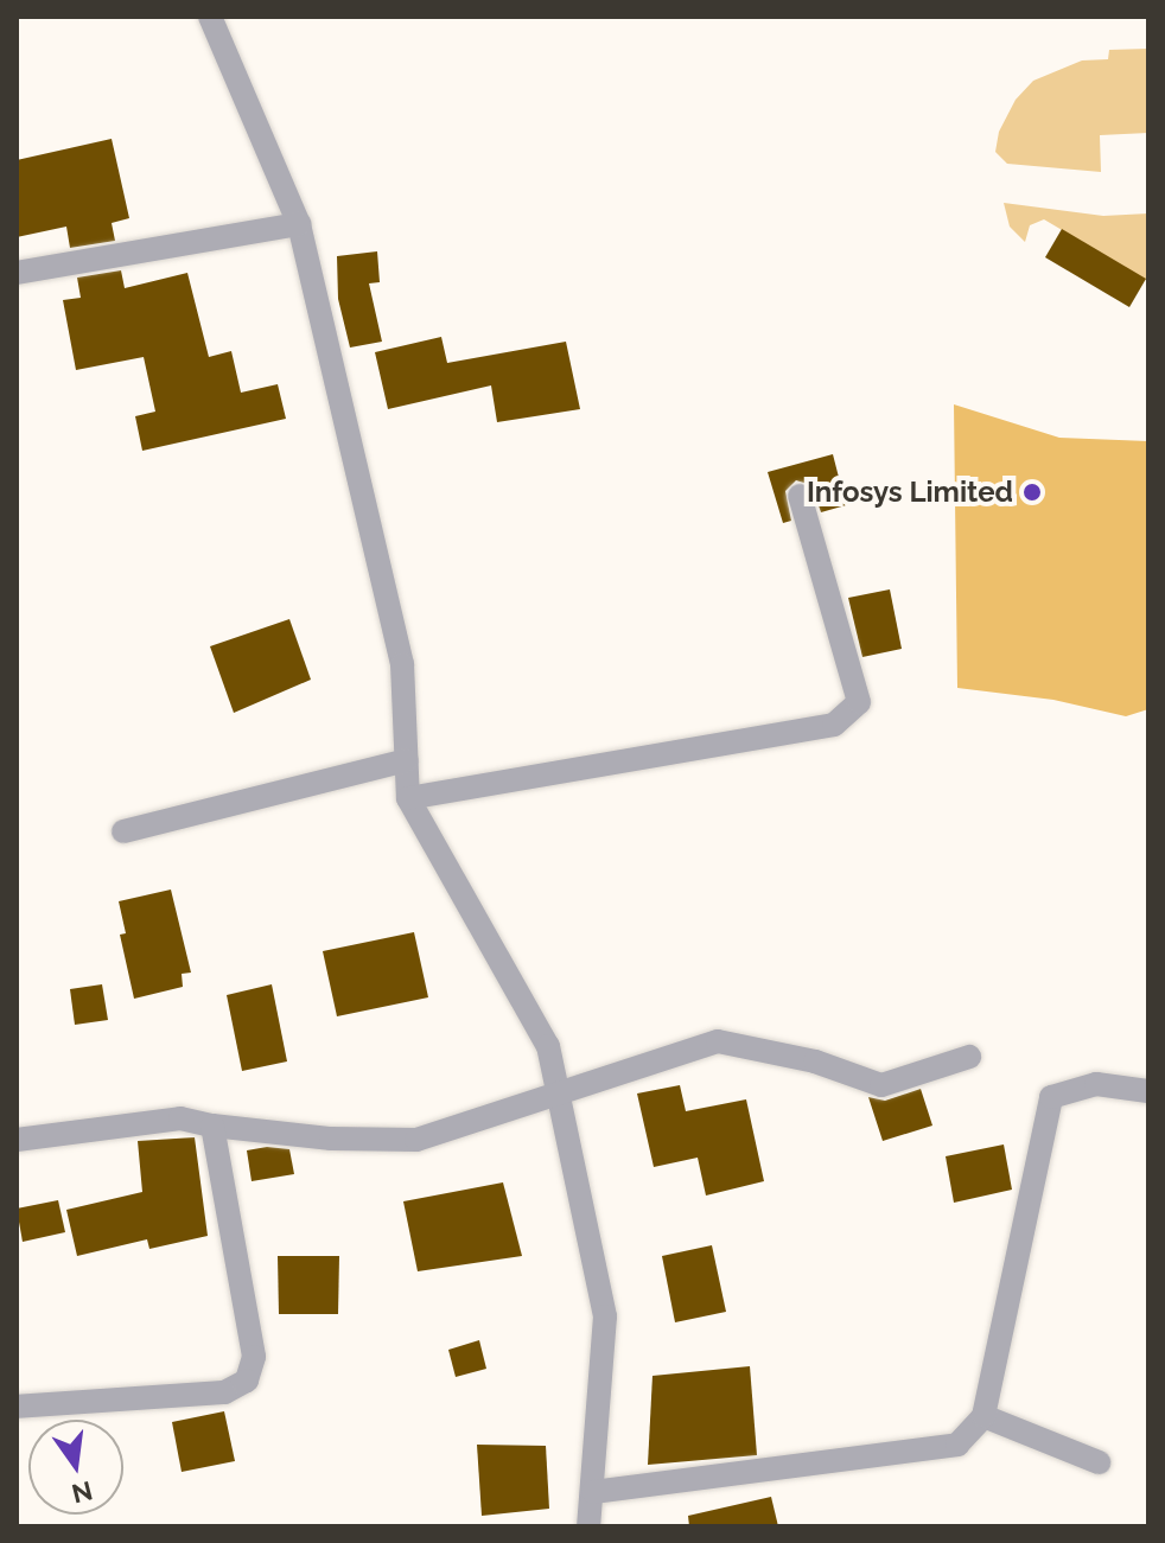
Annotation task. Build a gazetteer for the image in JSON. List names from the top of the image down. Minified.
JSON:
{"places":["Infosys Limited"],"north":"bottom"}
